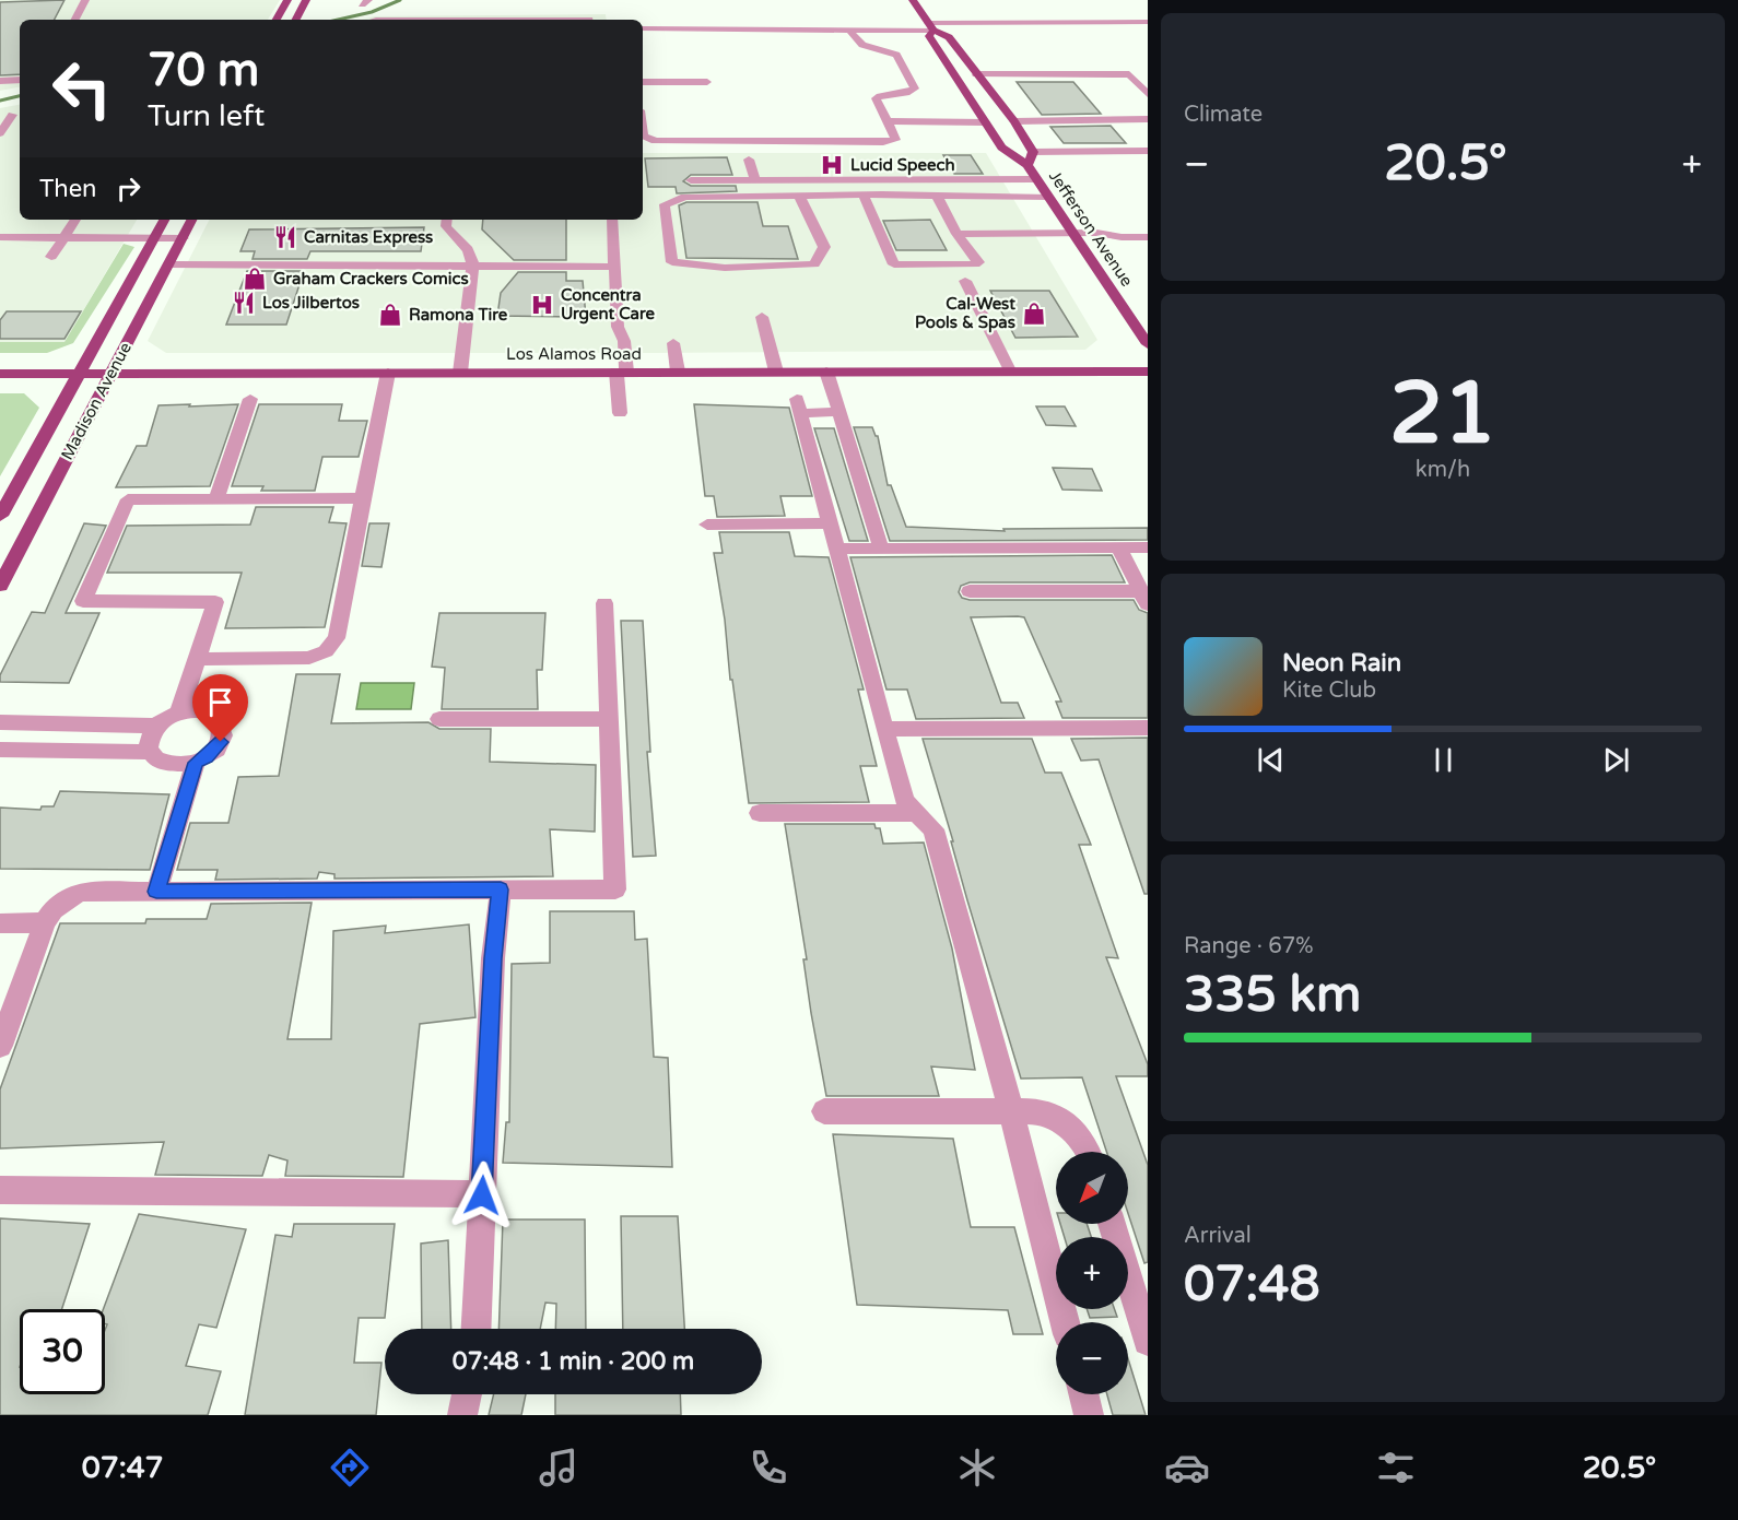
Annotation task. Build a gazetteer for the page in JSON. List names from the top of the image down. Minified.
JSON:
{"streets":{"main road":["Jefferson Avenue","Los Alamos Road","Madison Avenue"]},"crossings":[["Los Alamos Road","Madison Avenue"]],"places":{"hospital":["Lucid Speech","Concentra Urgent Care"],"restaurant":["Carnitas Express","Los Jilbertos"],"shop":["Graham Crackers Comics","Cal-West Pools & Spas","Ramona Tire"]},"north":"bottom left","page":{"tile":["Climate",["21","km/h"],["Range · 67%","335 km"],["Arrival","07:48"]],"turn":["70 m","Turn left"],"heat":["−","20.5°","+"],"then":"Then","song":["Neon Rain","Kite Club"],"map_buttons":["+","−"],"limit":"30","trip":"07:48 · 1 min · 200 m","tabs":["07:47","20.5°"]}}
